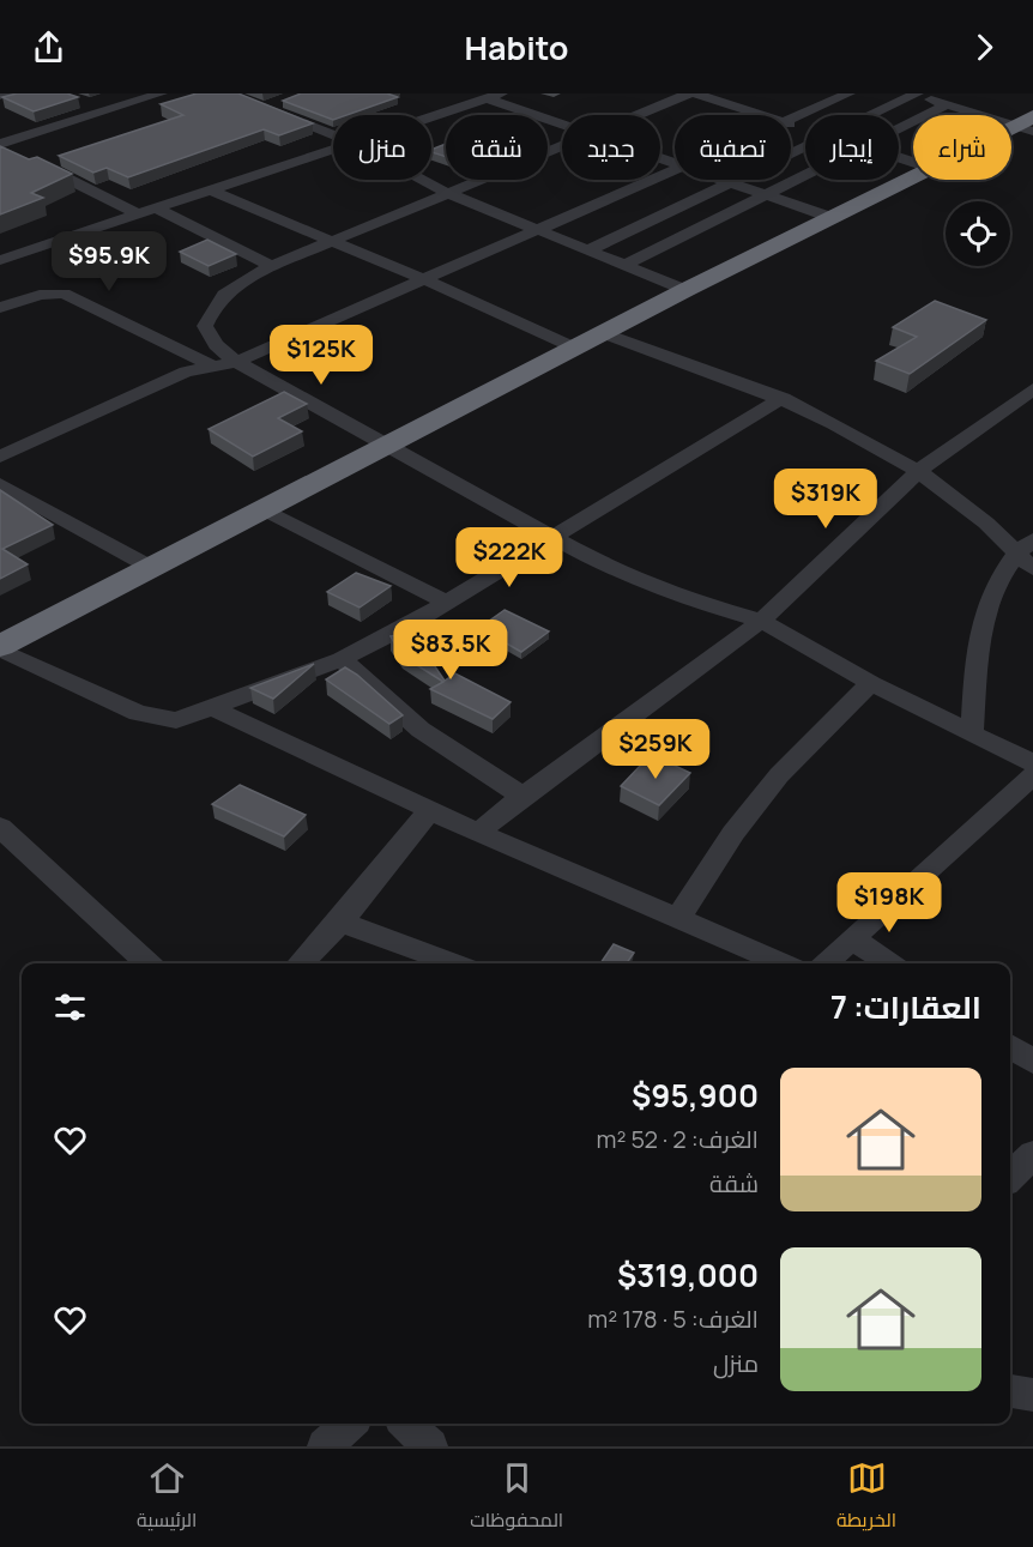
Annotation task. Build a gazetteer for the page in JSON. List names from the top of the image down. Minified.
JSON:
{"page":{"header":"Habito","chip":["شراء","إيجار","تصفية","جديد","شقة","منزل"],"price":["$95.9K","$125K","$319K","$222K","$83.5K","$259K","$198K"],"heading":"العقارات: 7","list":[{"name":"$95,900","note":"الغرف: 2 · 52 m² · شقة"},{"name":"$319,000","note":"الغرف: 5 · 178 m² · منزل"}],"tabs":["الخريطة","المحفوظات","الرئيسية"]}}
